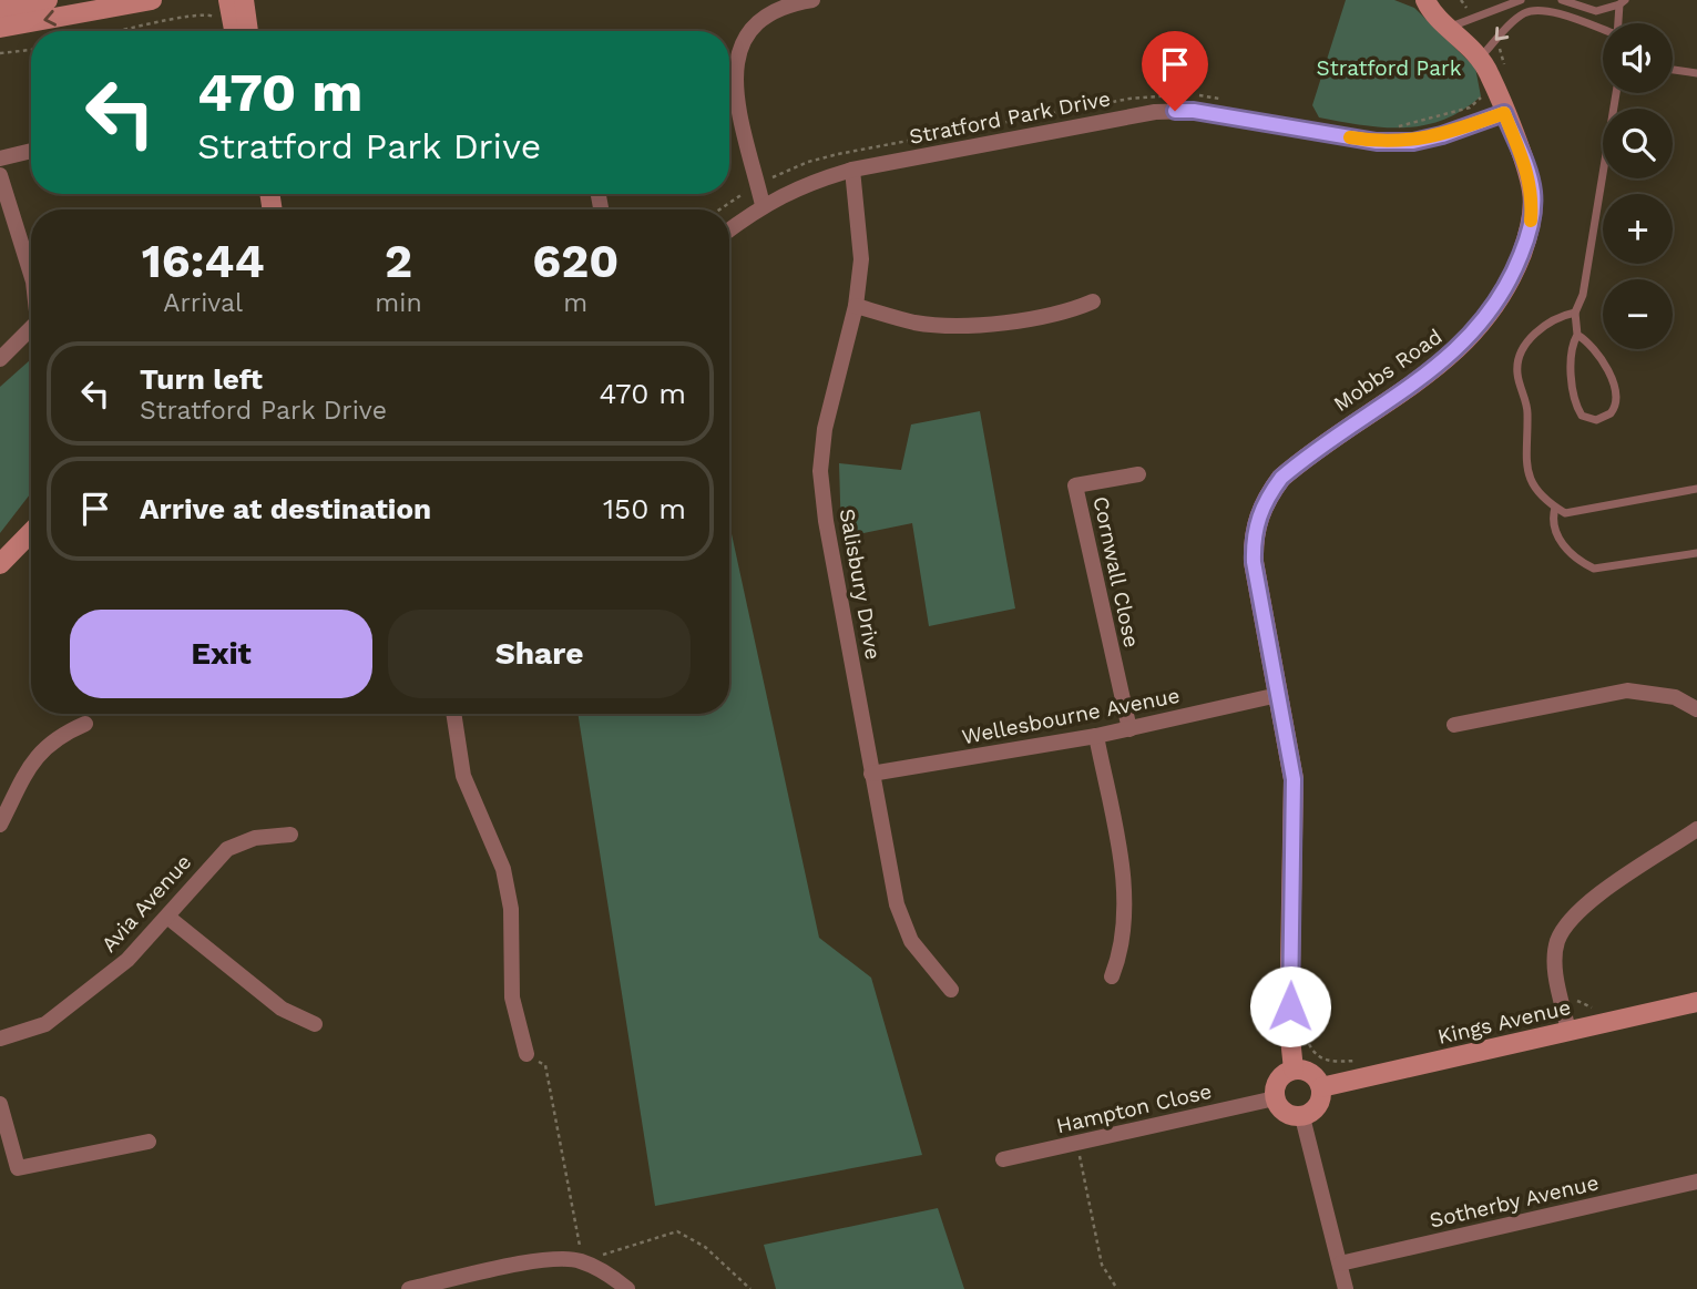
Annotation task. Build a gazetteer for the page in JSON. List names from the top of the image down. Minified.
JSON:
{"streets":{"street":["Stratford Park Drive","Mobbs Road","Cornwall Close","Salisbury Drive","Wellesbourne Avenue","Avia Avenue","Kings Avenue","Hampton Close","Sotherby Avenue"]},"crossings":[["Stratford Park Drive","Mobbs Road"],["Stratford Park Drive","Salisbury Drive"],["Mobbs Road","Wellesbourne Avenue"],["Mobbs Road","Kings Avenue"],["Mobbs Road","Hampton Close"],["Cornwall Close","Wellesbourne Avenue"],["Salisbury Drive","Wellesbourne Avenue"],["Kings Avenue","Hampton Close"]],"parks":["Stratford Park"],"page":{"map_buttons":["+","−"],"turn":["470 m","Stratford Park Drive"],"eta":["16:44","Arrival","2","min","620","m"],"list":[{"name":"Turn left","note":"Stratford Park Drive","value":"470 m"},{"name":"Arrive at destination","value":"150 m"}],"buttons":["Exit","Share"]}}
